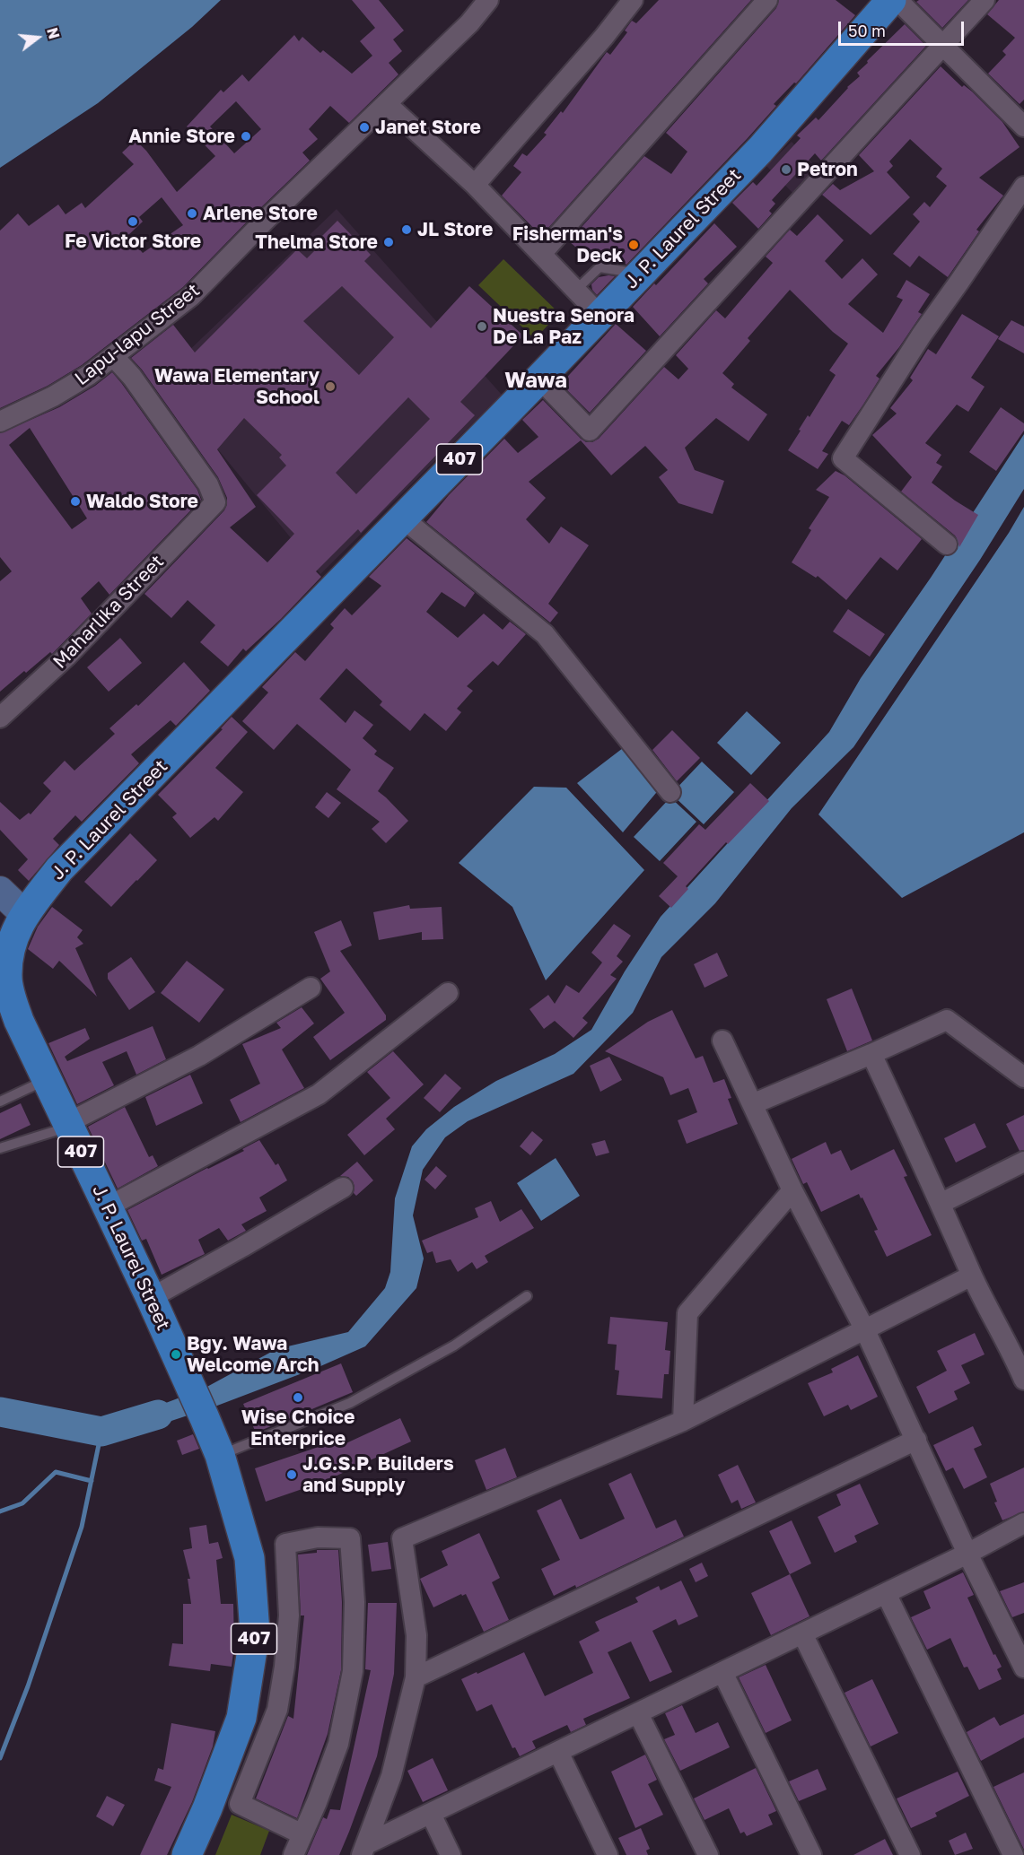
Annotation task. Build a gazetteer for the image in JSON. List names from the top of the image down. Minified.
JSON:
{"streets":{"main road":["J. P. Laurel Street","407"],"street":["Lapu-lapu Street","Maharlika Street"]},"crossings":[["Lapu-lapu Street","Maharlika Street"]],"districts":["Wawa"],"places":["Janet Store","Annie Store","Petron","Arlene Store","Fe Victor Store","JL Store","Thelma Store","Fisherman's Deck","Nuestra Senora De La Paz","Wawa Elementary School","Waldo Store","Bgy. Wawa Welcome Arch","Wise Choice Enterprice","J.G.S.P. Builders and Supply"],"scale_bar":"50 m","north":"right"}
